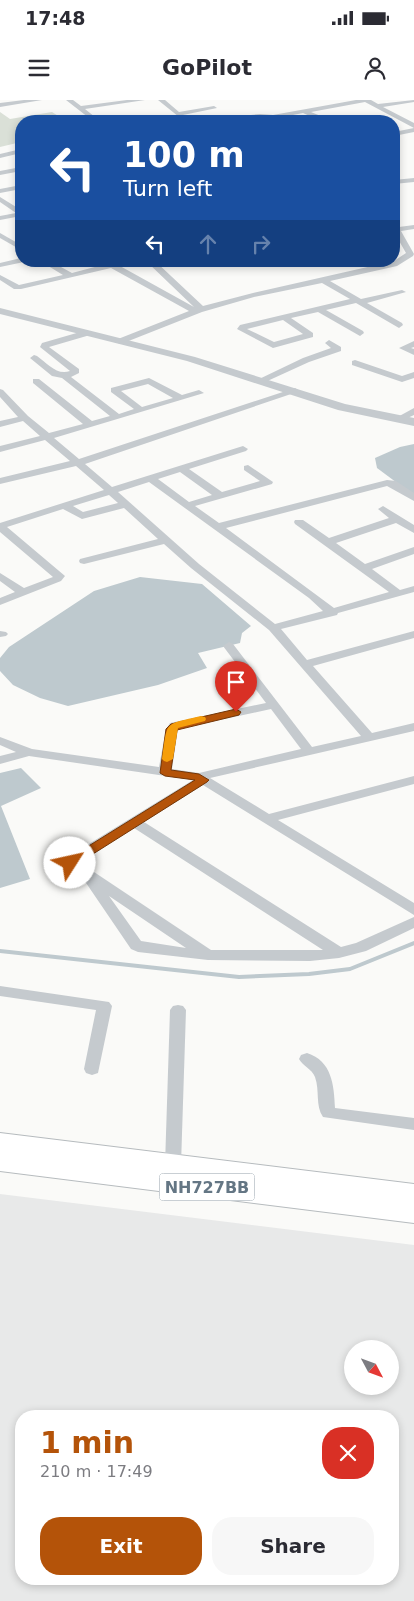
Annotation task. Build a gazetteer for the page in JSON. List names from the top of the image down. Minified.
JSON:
{"streets":{"highway":["NH727BB"]},"north":"bottom right","page":{"status":"17:48","header":"GoPilot","turn":["100 m","Turn left"],"heading":["1 min","210 m · 17:49"],"buttons":["Exit","Share"]}}
